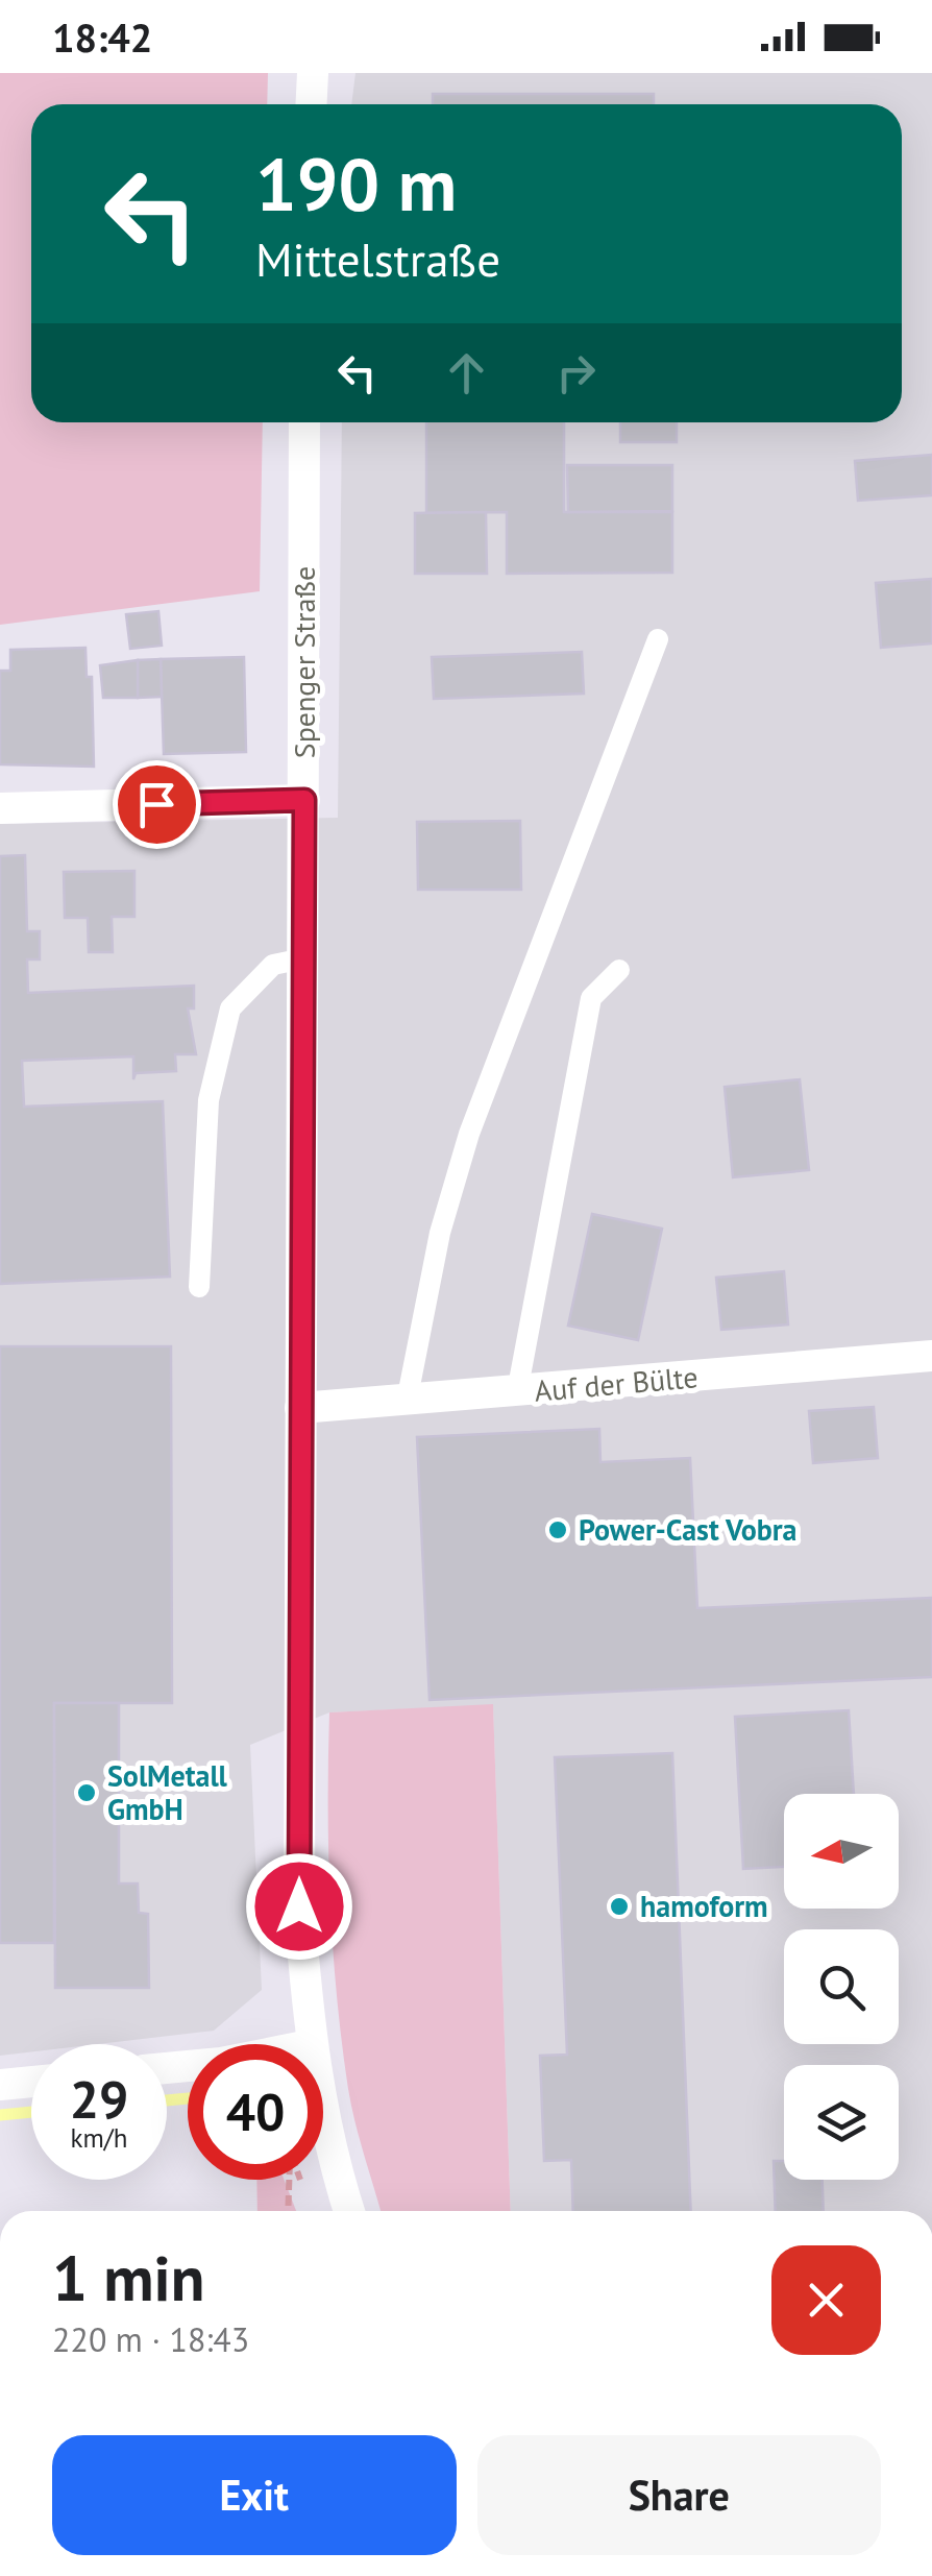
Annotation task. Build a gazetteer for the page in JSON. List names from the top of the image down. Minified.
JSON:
{"streets":{"street":["Spenger Straße","Auf der Bülte"]},"crossings":[["Spenger Straße","Auf der Bülte"]],"places":["Power-Cast Vobra","SolMetall GmbH","hamoform"],"north":"left","page":{"status":"18:42","turn":["190 m","Mittelstraße"],"speed":"29 km/h","limit":"40","heading":["1 min","220 m · 18:43"],"buttons":["Exit","Share"]}}
